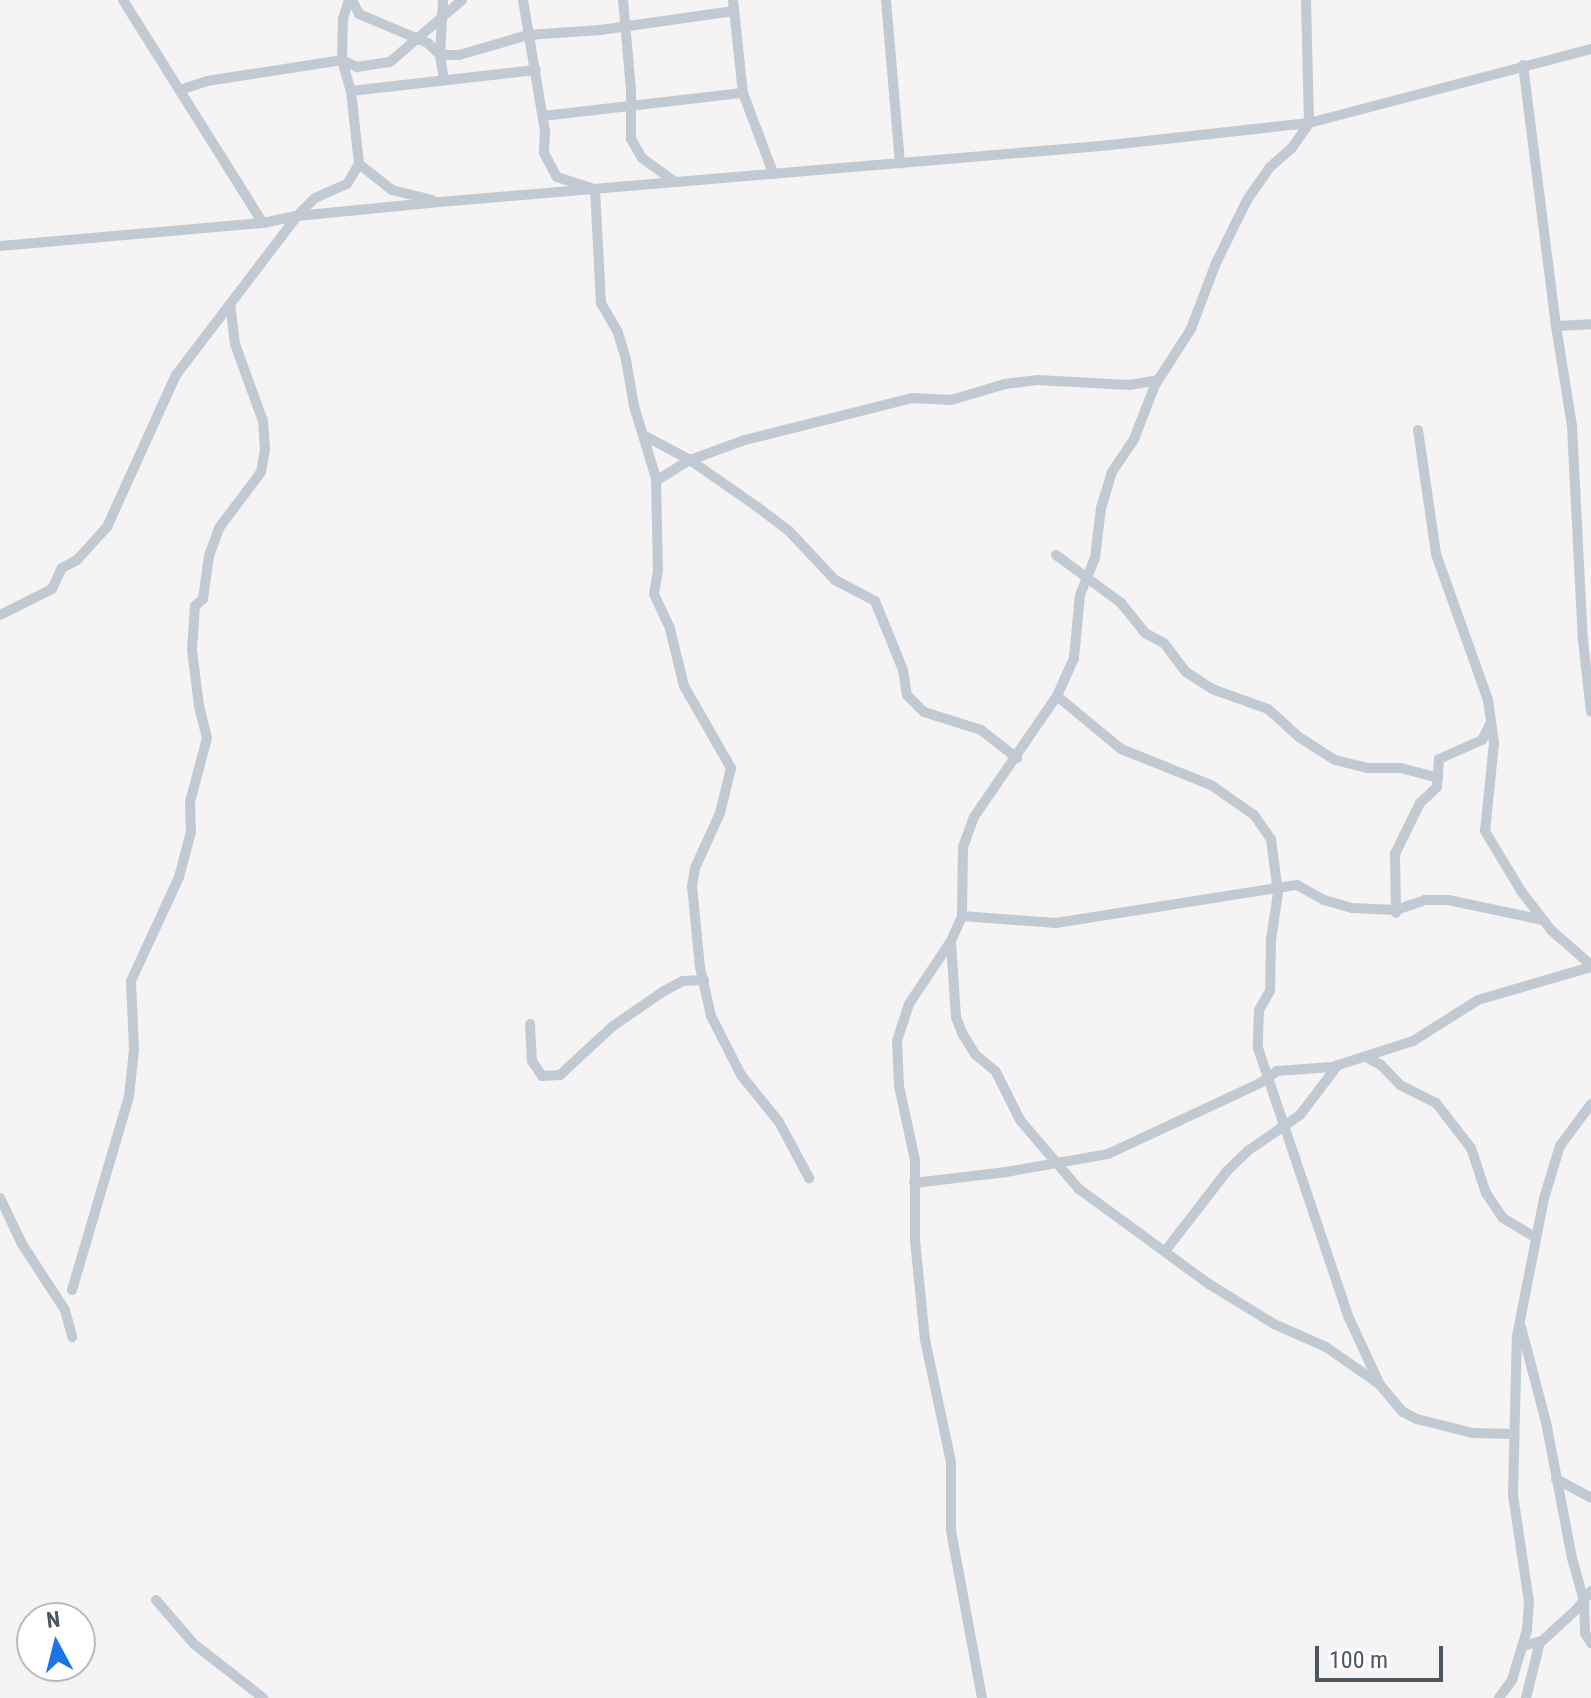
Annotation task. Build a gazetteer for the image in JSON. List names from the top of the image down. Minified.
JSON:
{"scale_bar":"100 m","north":"top"}
